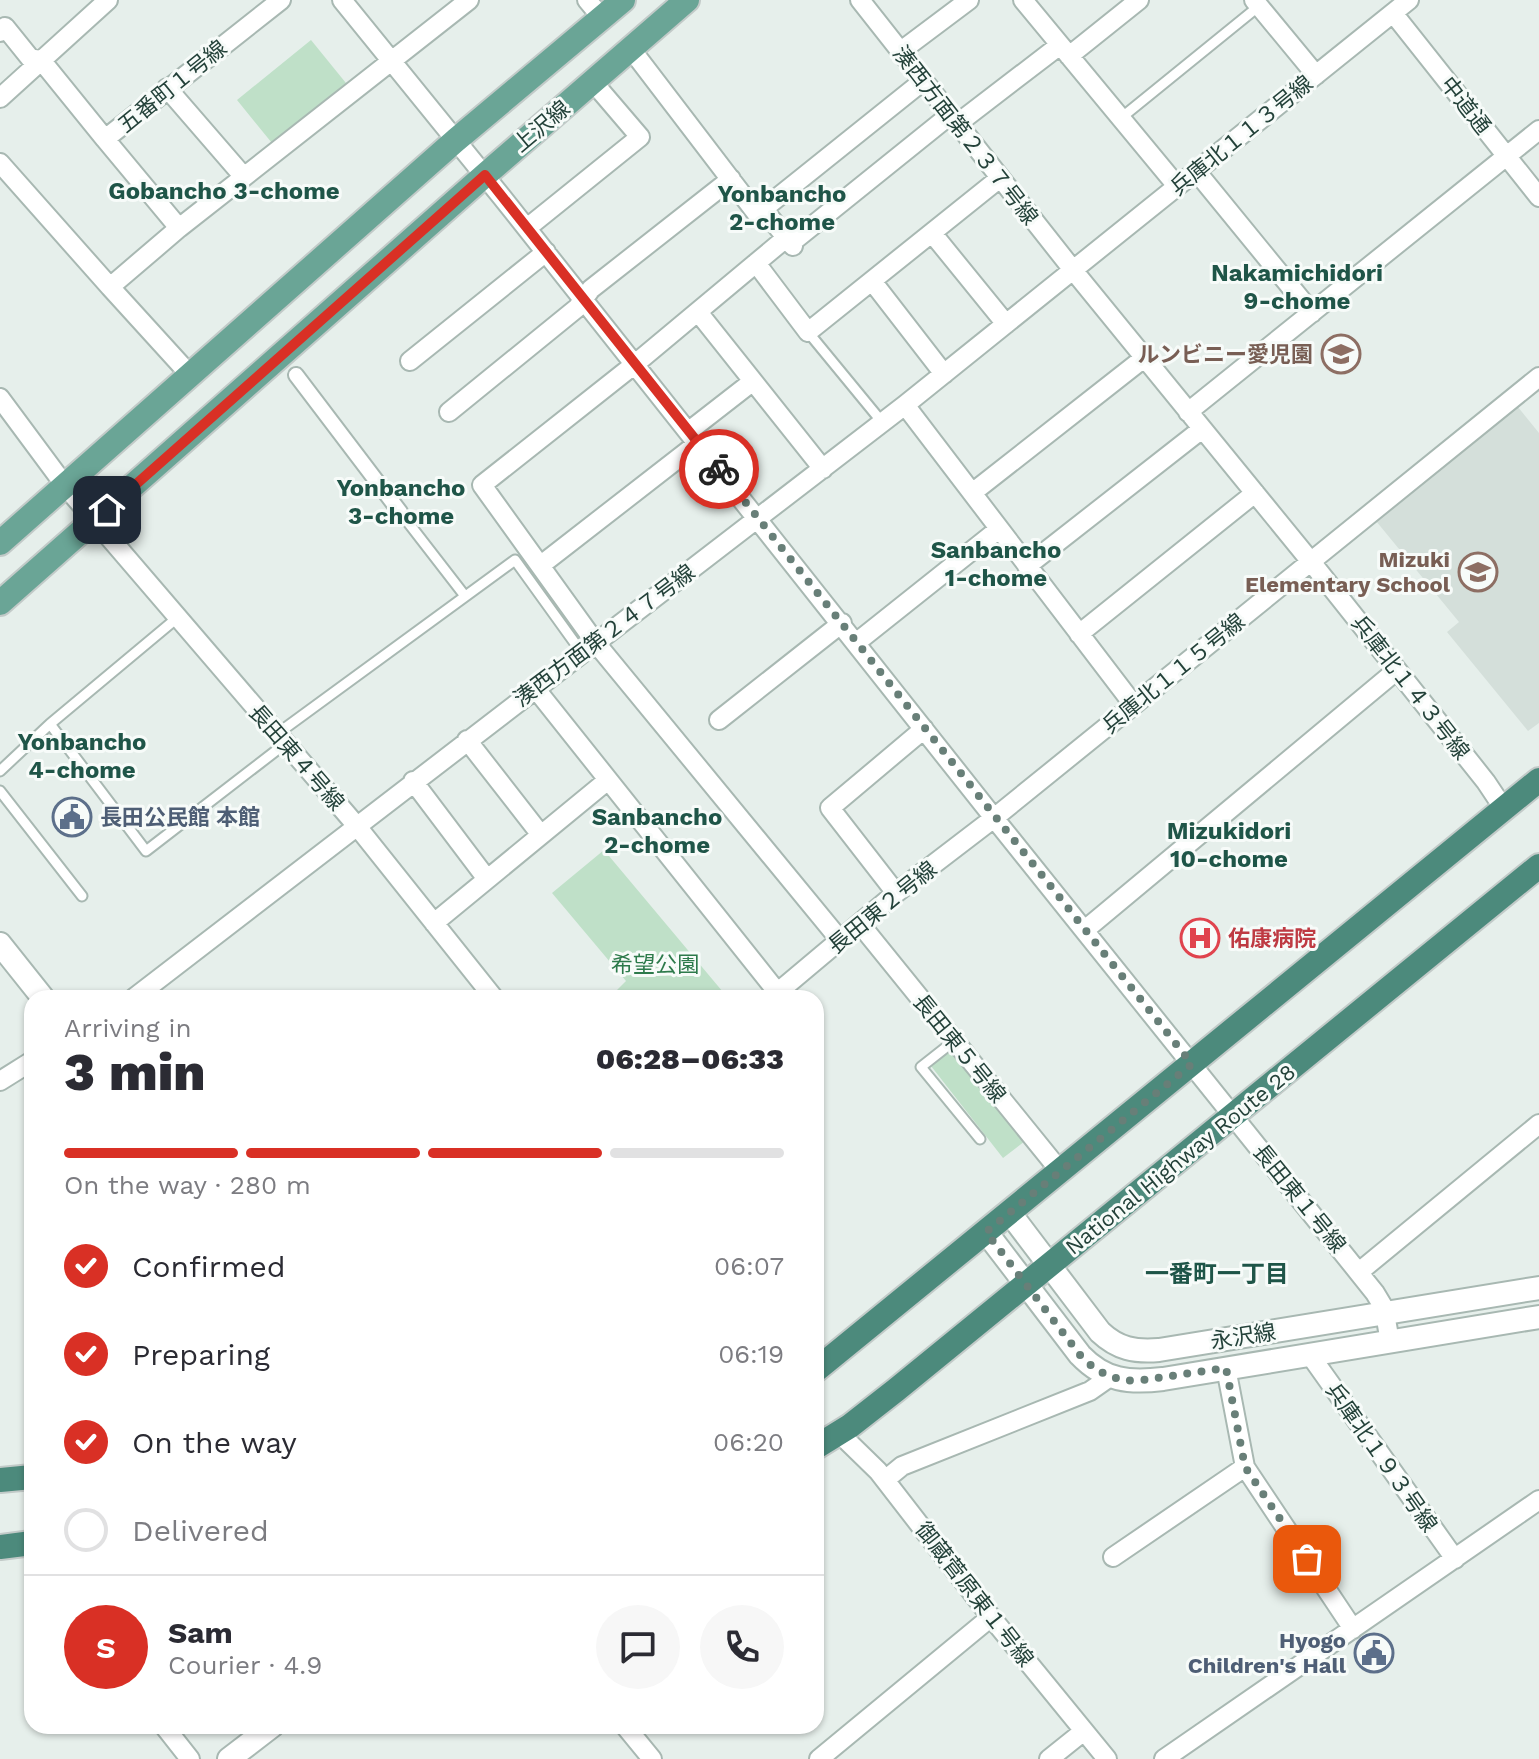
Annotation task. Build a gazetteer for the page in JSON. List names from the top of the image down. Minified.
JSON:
{"streets":{"highway":["National Highway Route 28"],"main road":["上沢線"],"street":["五番町１号線","中道通","湊西方面第２３７号線","兵庫北１１３号線","湊西方面第２４７号線","兵庫北１１５号線","兵庫北１４３号線","長田東４号線","長田東２号線","長田東５号線","長田東１号線","永沢線","兵庫北１９３号線","御蔵菅原東１号線"]},"crossings":[["中道通","兵庫北１１３号線"],["上沢線","長田東４号線"],["上沢線","長田東１号線"],["湊西方面第２３７号線","兵庫北１１３号線"],["湊西方面第２３７号線","湊西方面第２４７号線"],["湊西方面第２３７号線","兵庫北１４３号線"],["兵庫北１１３号線","湊西方面第２４７号線"],["兵庫北１１３号線","兵庫北１４３号線"],["湊西方面第２４７号線","兵庫北１４３号線"],["湊西方面第２４７号線","長田東４号線"],["湊西方面第２４７号線","長田東１号線"],["兵庫北１１５号線","兵庫北１４３号線"],["兵庫北１１５号線","長田東２号線"],["兵庫北１１５号線","長田東１号線"],["長田東２号線","長田東５号線"],["長田東２号線","長田東１号線"],["National Highway Route 28","長田東１号線"],["National Highway Route 28","永沢線"],["National Highway Route 28","御蔵菅原東１号線"],["長田東１号線","永沢線"],["永沢線","兵庫北１９３号線"]],"districts":["Gobancho 3-chome","Yonbancho 2-chome","Nakamichidori 9-chome","Yonbancho 3-chome","Sanbancho 1-chome","Yonbancho 4-chome","Sanbancho 2-chome","Mizukidori 10-chome","一番町一丁目"],"parks":["希望公園"],"places":{"school or university":["ルンビニー愛児園","Mizuki Elementary School"],"public building":["長田公民館 本館","Hyogo Children's Hall"],"hospital":["佑康病院"]},"page":{"heading":["3 min","Arriving in","06:28–06:33"],"panel":["Sam","Courier · 4.9"],"bar":"On the way · 280 m","list":[["Confirmed","06:07"],["Preparing","06:19"],["On the way","06:20"],"Delivered"],"round":"S"}}
